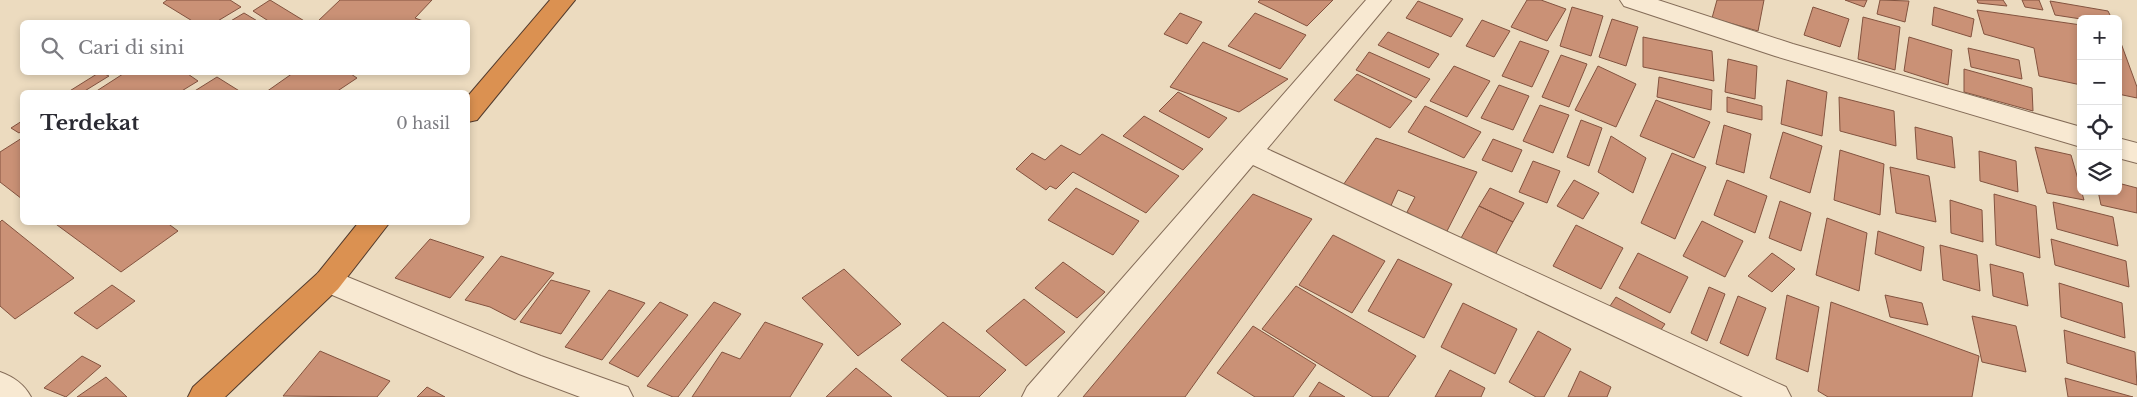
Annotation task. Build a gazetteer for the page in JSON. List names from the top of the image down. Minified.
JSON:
{"page":{"map_buttons":["+","−"],"search":"Cari di sini","heading":["Terdekat","0 hasil"]}}
